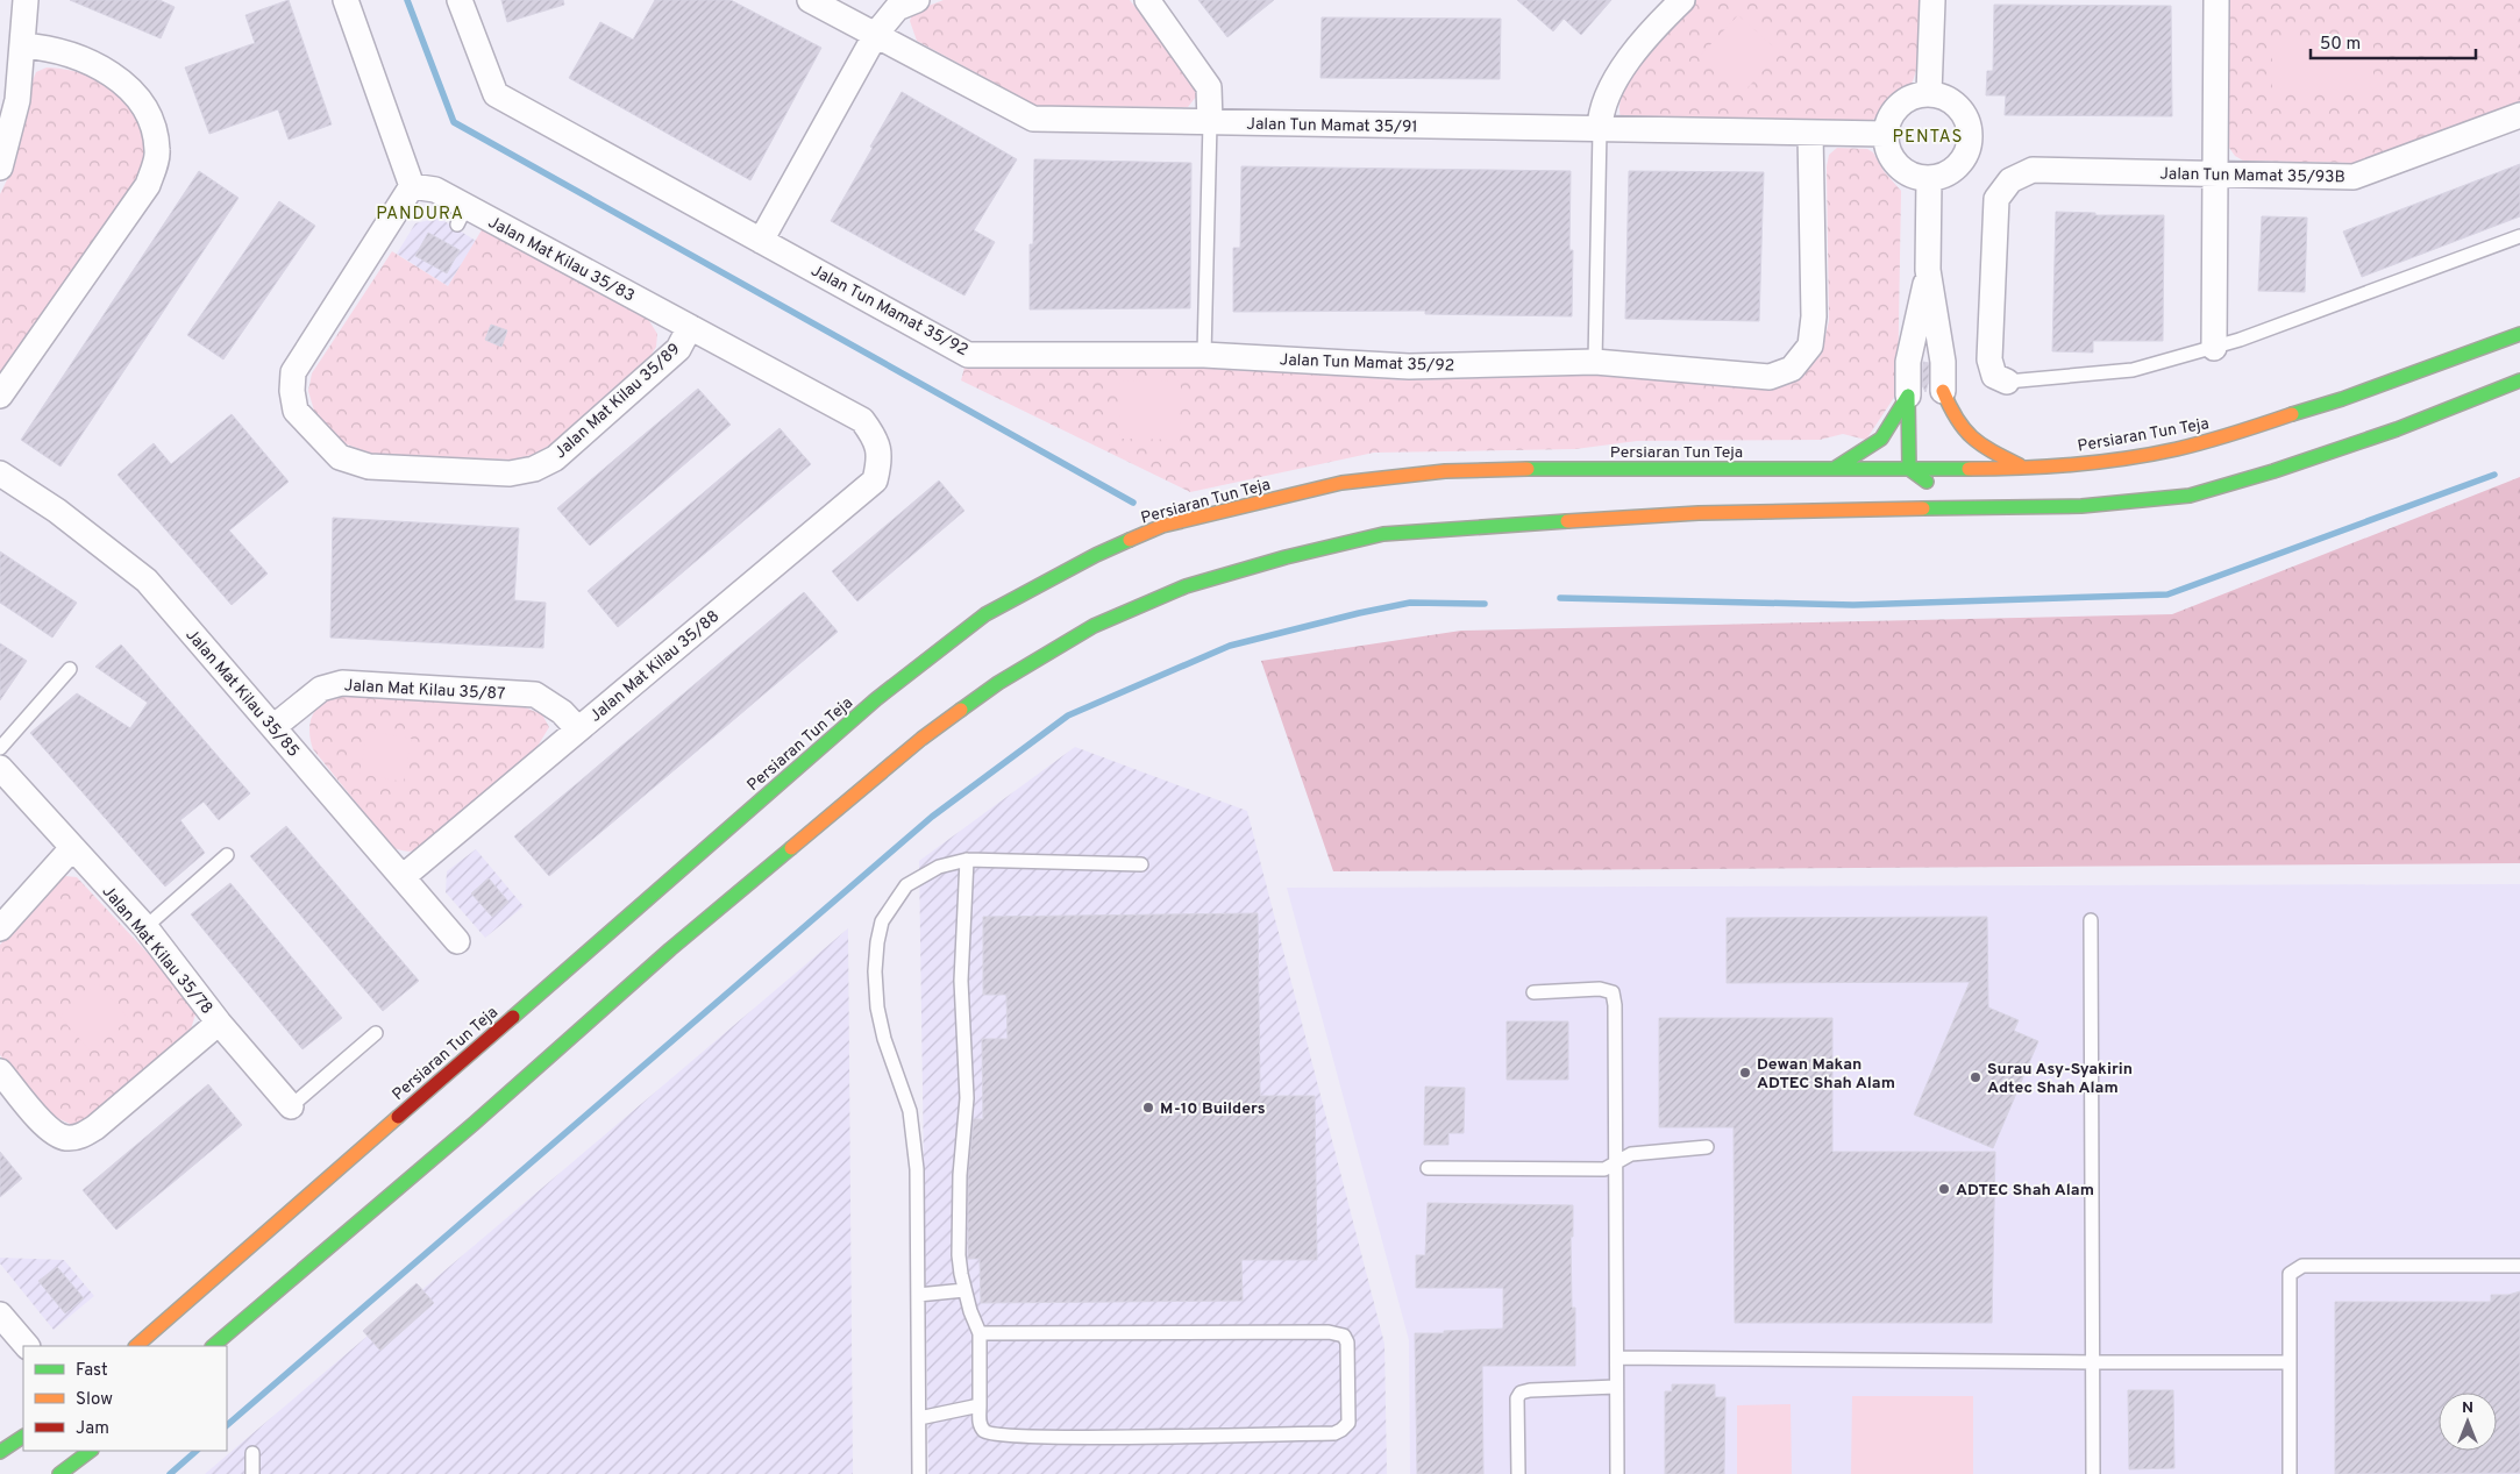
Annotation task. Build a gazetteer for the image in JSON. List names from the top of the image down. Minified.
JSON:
{"streets":{"main road":["Persiaran Tun Teja"],"street":["Jalan Tun Mamat 35/91","Jalan Tun Mamat 35/93B","Jalan Mat Kilau 35/83","Jalan Tun Mamat 35/92","Jalan Mat Kilau 35/89","Jalan Mat Kilau 35/88","Jalan Mat Kilau 35/87","Jalan Mat Kilau 35/85","Jalan Mat Kilau 35/78"]},"crossings":[["Jalan Tun Mamat 35/91","Jalan Tun Mamat 35/92"],["Jalan Mat Kilau 35/83","Jalan Mat Kilau 35/89"],["Jalan Mat Kilau 35/83","Jalan Mat Kilau 35/88"],["Jalan Mat Kilau 35/88","Jalan Mat Kilau 35/87"],["Jalan Mat Kilau 35/88","Jalan Mat Kilau 35/85"],["Jalan Mat Kilau 35/87","Jalan Mat Kilau 35/85"]],"districts":["PENTAS","PANDURA"],"places":["Dewan Makan ADTEC Shah Alam","Surau Asy-Syakirin Adtec Shah Alam","M-10 Builders","ADTEC Shah Alam"],"legend":["Fast","Slow","Jam"],"scale_bar":"50 m","north":"top"}
